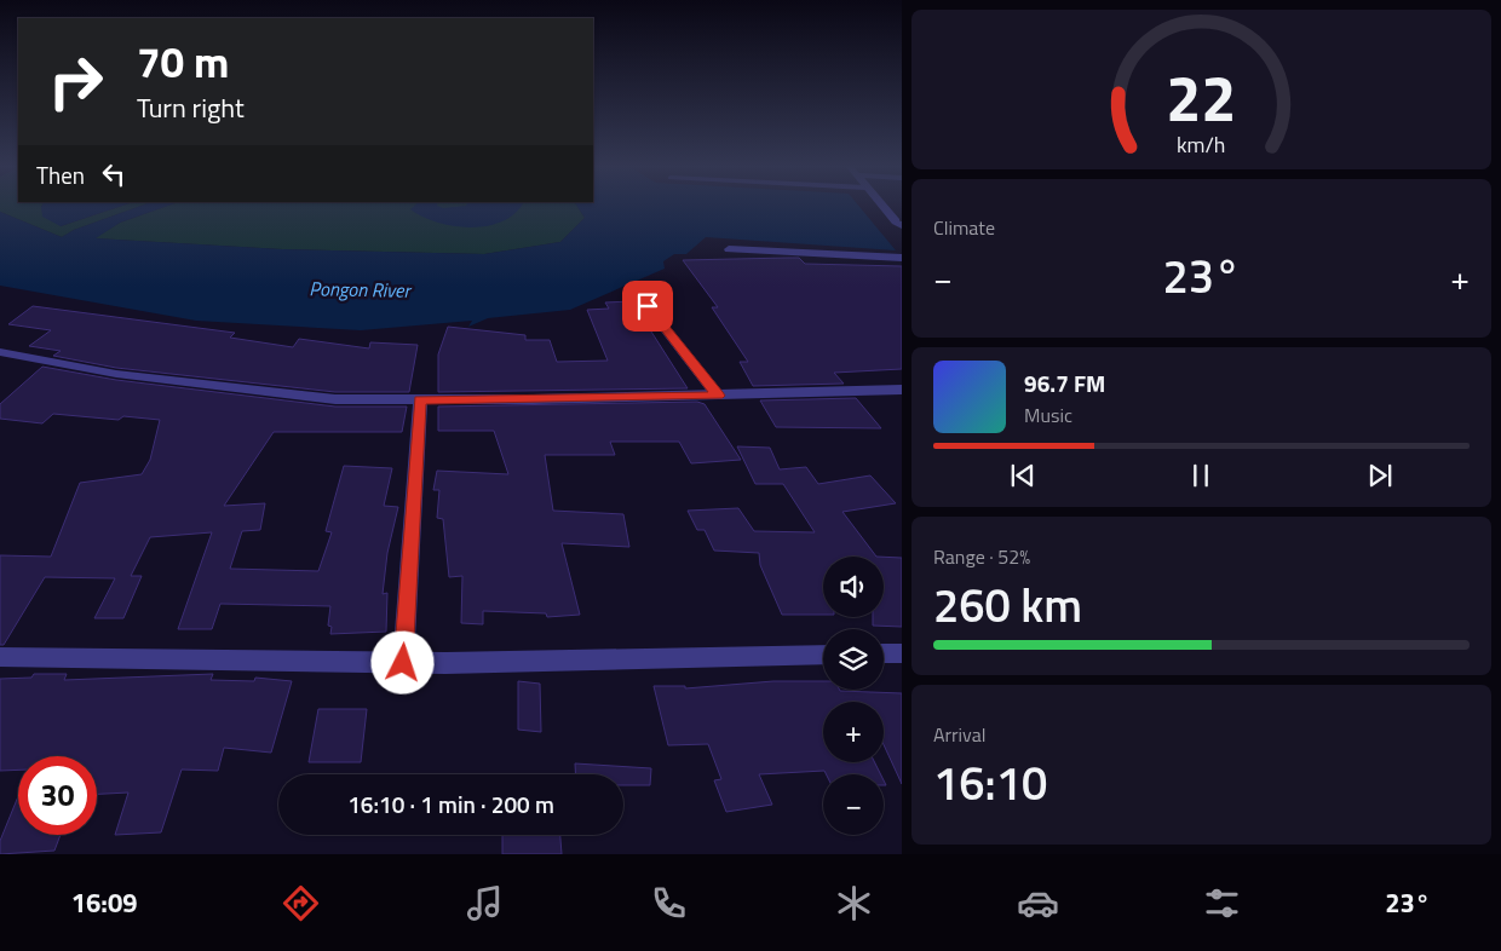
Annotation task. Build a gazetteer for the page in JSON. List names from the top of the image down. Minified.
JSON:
{"water":["Pongon River"],"page":{"turn":["70 m","Turn right"],"then":"Then","tile":["Climate",["Range · 52%","260 km"],["Arrival","16:10"]],"heat":["−","23°","+"],"song":["96.7 FM","Music"],"map_buttons":["+","−"],"limit":"30","trip":"16:10 · 1 min · 200 m","tabs":["16:09","23°"],"gauge":["22","km/h"]}}
